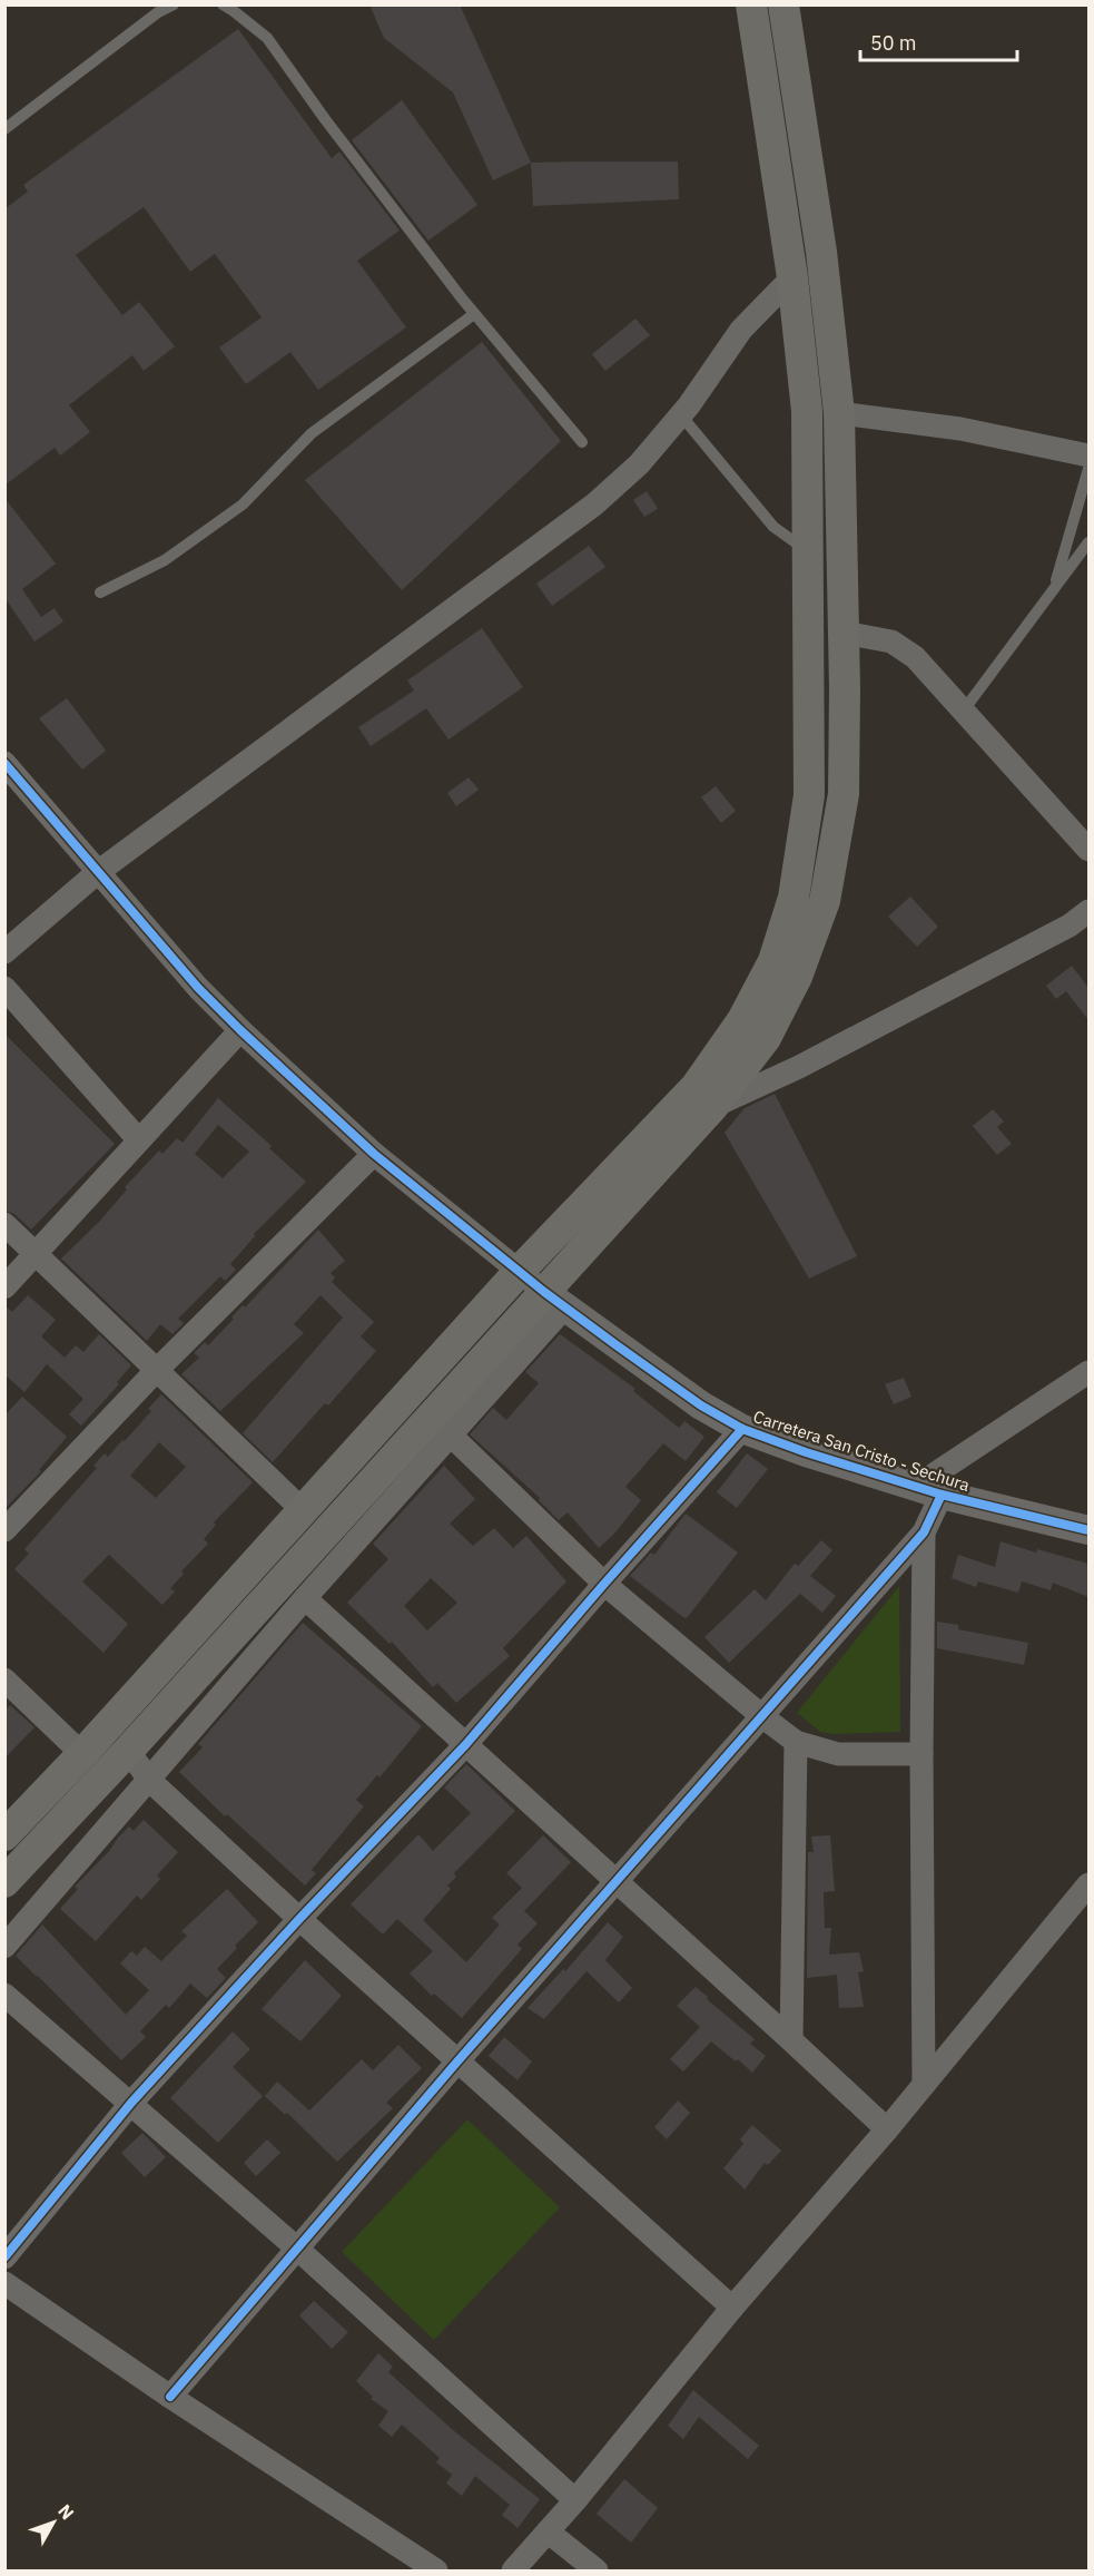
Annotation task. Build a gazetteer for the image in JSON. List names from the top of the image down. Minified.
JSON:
{"streets":{"street":["Carretera San Cristo - Sechura"]},"scale_bar":"50 m","north":"top right"}
